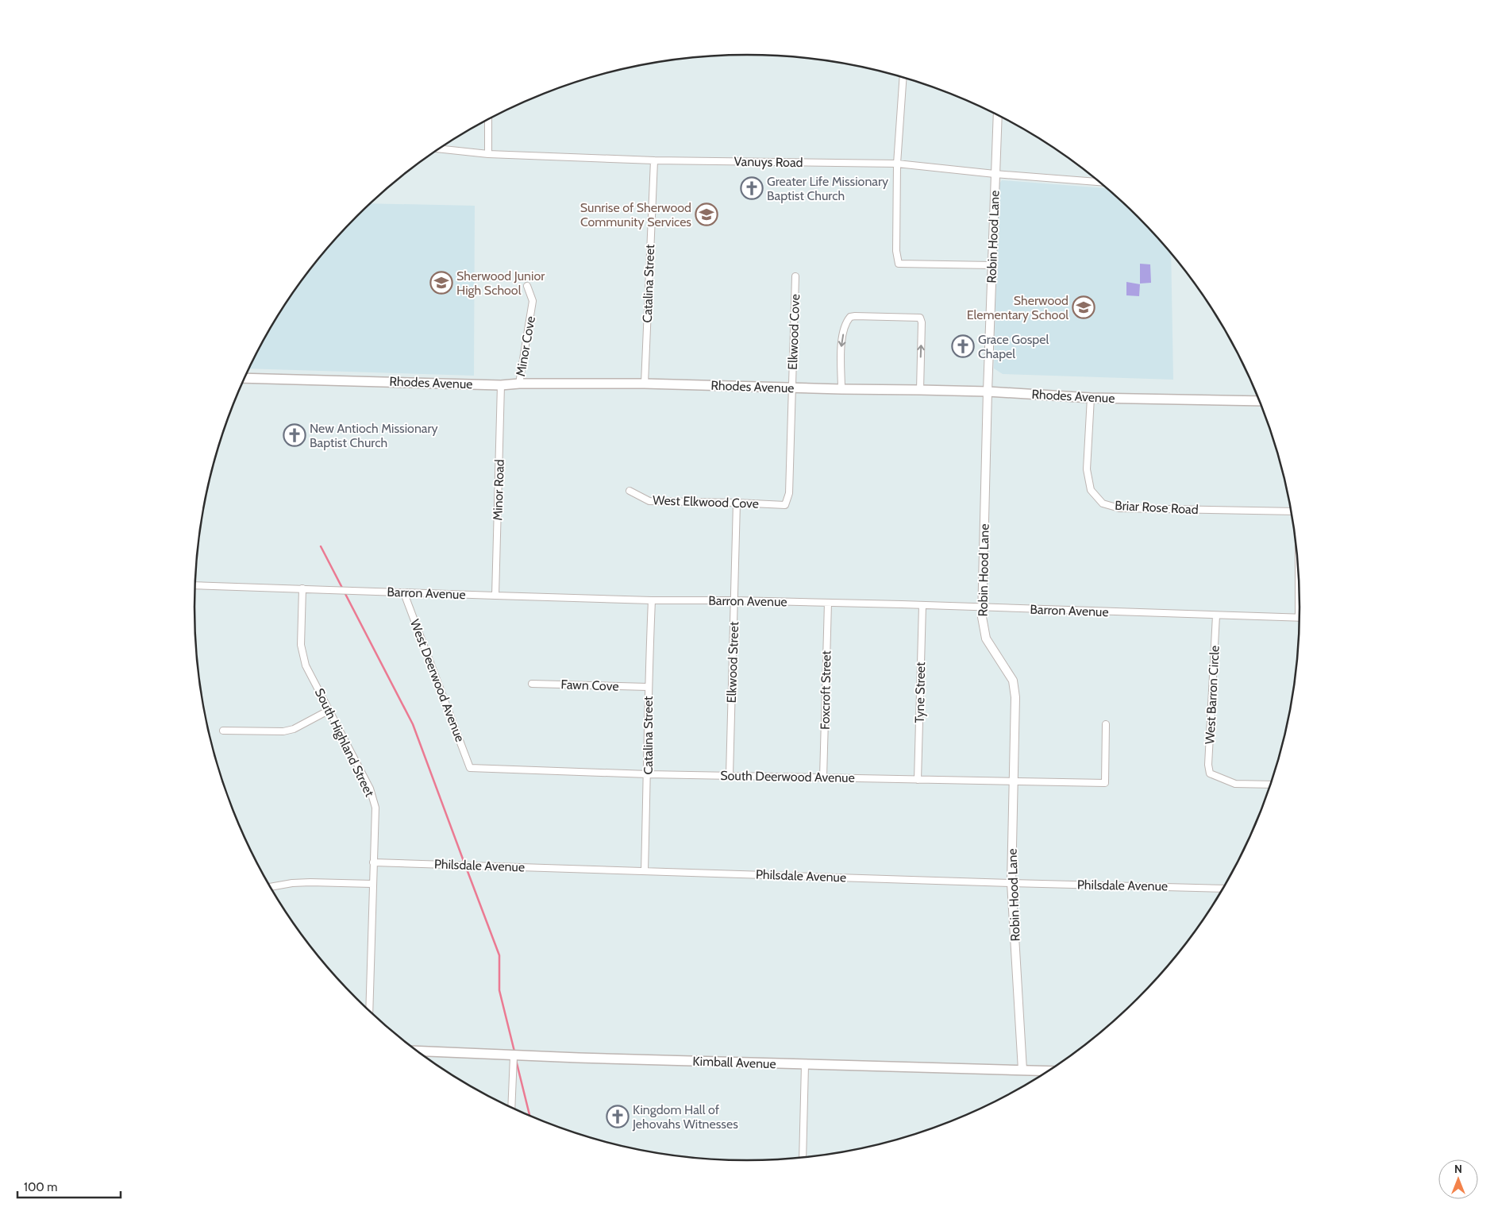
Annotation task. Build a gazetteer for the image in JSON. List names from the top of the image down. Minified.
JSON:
{"streets":{"main road":["Rhodes Avenue","Kimball Avenue"],"street":["Vanuys Road","Robin Hood Lane","Catalina Street","Elkwood Cove","Minor Cove","Minor Road","West Elkwood Cove","Briar Rose Road","Barron Avenue","Elkwood Street","West Deerwood Avenue","Fawn Cove","Foxcroft Street","Tyne Street","West Barron Circle","South Highland Street","South Deerwood Avenue","Philsdale Avenue"]},"crossings":[["Vanuys Road","Robin Hood Lane"],["Vanuys Road","Catalina Street"],["Robin Hood Lane","Rhodes Avenue"],["Robin Hood Lane","Barron Avenue"],["Robin Hood Lane","South Deerwood Avenue"],["Robin Hood Lane","Philsdale Avenue"],["Robin Hood Lane","Kimball Avenue"],["Catalina Street","Rhodes Avenue"],["Catalina Street","Barron Avenue"],["Catalina Street","Fawn Cove"],["Catalina Street","South Deerwood Avenue"],["Catalina Street","Philsdale Avenue"],["Elkwood Cove","Rhodes Avenue"],["Elkwood Cove","West Elkwood Cove"],["Minor Cove","Rhodes Avenue"],["Rhodes Avenue","Minor Road"],["Rhodes Avenue","West Elkwood Cove"],["Rhodes Avenue","Briar Rose Road"],["Minor Road","Barron Avenue"],["West Elkwood Cove","Elkwood Street"],["Barron Avenue","Elkwood Street"],["Barron Avenue","West Deerwood Avenue"],["Barron Avenue","Foxcroft Street"],["Barron Avenue","Tyne Street"],["Barron Avenue","West Barron Circle"],["Barron Avenue","South Highland Street"],["Elkwood Street","South Deerwood Avenue"],["West Deerwood Avenue","South Deerwood Avenue"],["Foxcroft Street","South Deerwood Avenue"],["Tyne Street","South Deerwood Avenue"],["South Highland Street","Philsdale Avenue"]],"places":{"church":["Greater Life Missionary Baptist Church","Grace Gospel Chapel","New Antioch Missionary Baptist Church","Kingdom Hall of Jehovahs Witnesses"],"school or university":["Sunrise of Sherwood Community Services","Sherwood Junior High School","Sherwood Elementary School"]},"scale_bar":"100 m","north":"top"}
